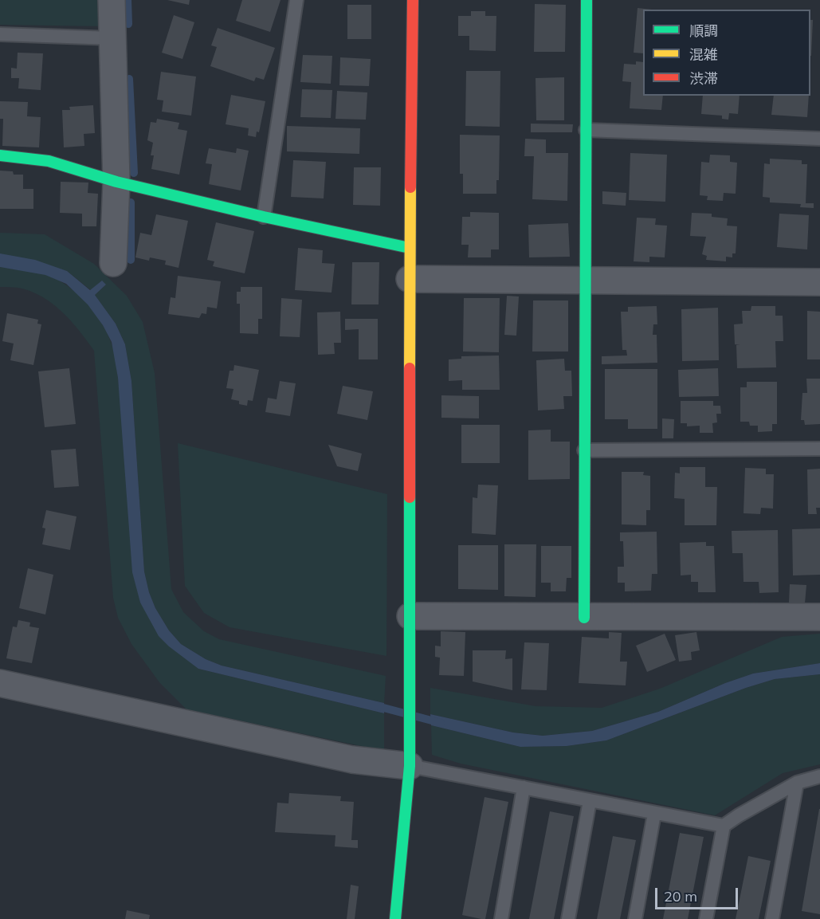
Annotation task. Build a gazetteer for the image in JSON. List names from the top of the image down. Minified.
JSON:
{"legend":["順調","混雑","渋滞"],"scale_bar":"20 m"}
